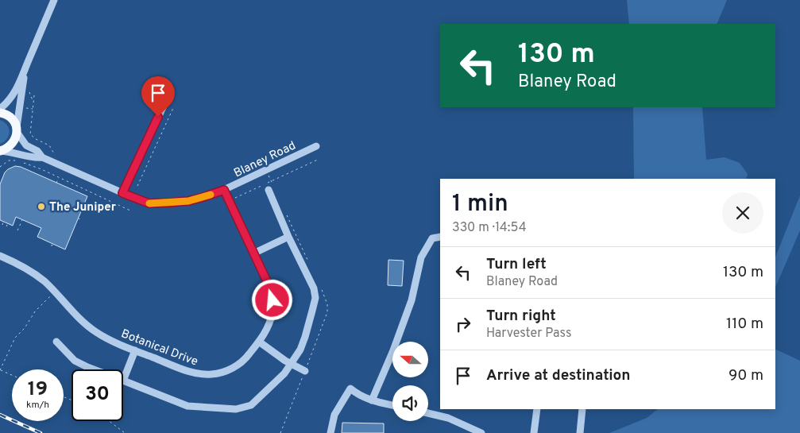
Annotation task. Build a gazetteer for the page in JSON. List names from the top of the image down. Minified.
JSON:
{"streets":{"street":["Blaney Road","Botanical Drive"]},"crossings":[["Blaney Road","Botanical Drive"]],"places":["The Juniper"],"north":"left","page":{"turn":["130 m","Blaney Road"],"heading":["1 min","330 m · 14:54"],"list":[{"name":"Turn left","note":"Blaney Road","value":"130 m"},{"name":"Turn right","note":"Harvester Pass","value":"110 m"},{"name":"Arrive at destination","value":"90 m"}],"speed":"19 km/h","limit":"30"}}
